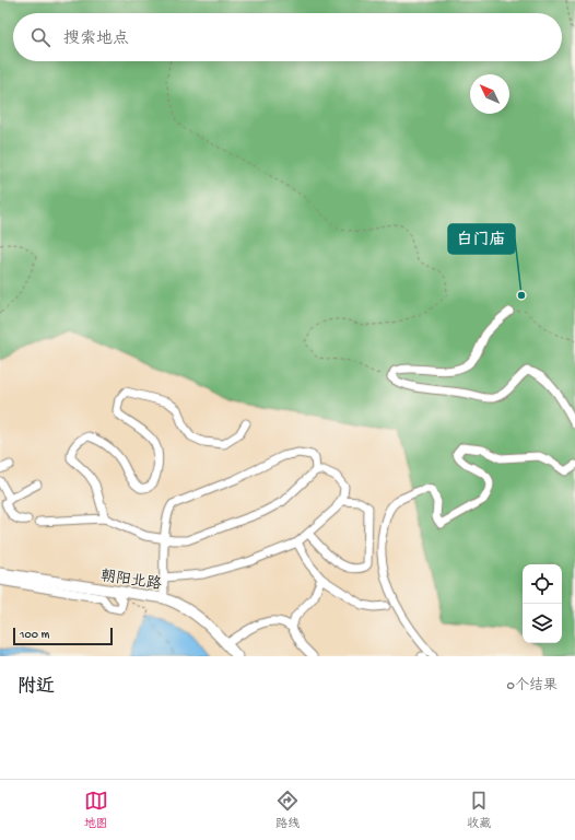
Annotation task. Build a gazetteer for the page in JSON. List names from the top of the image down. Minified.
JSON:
{"streets":{"main road":["朝阳北路"]},"places":["白门庙"],"scale_bar":"100 m","north":"top left","page":{"search":"搜索地点","scale":"100 m","heading":["附近","0个结果"],"nav":["地图","路线","收藏"]}}
